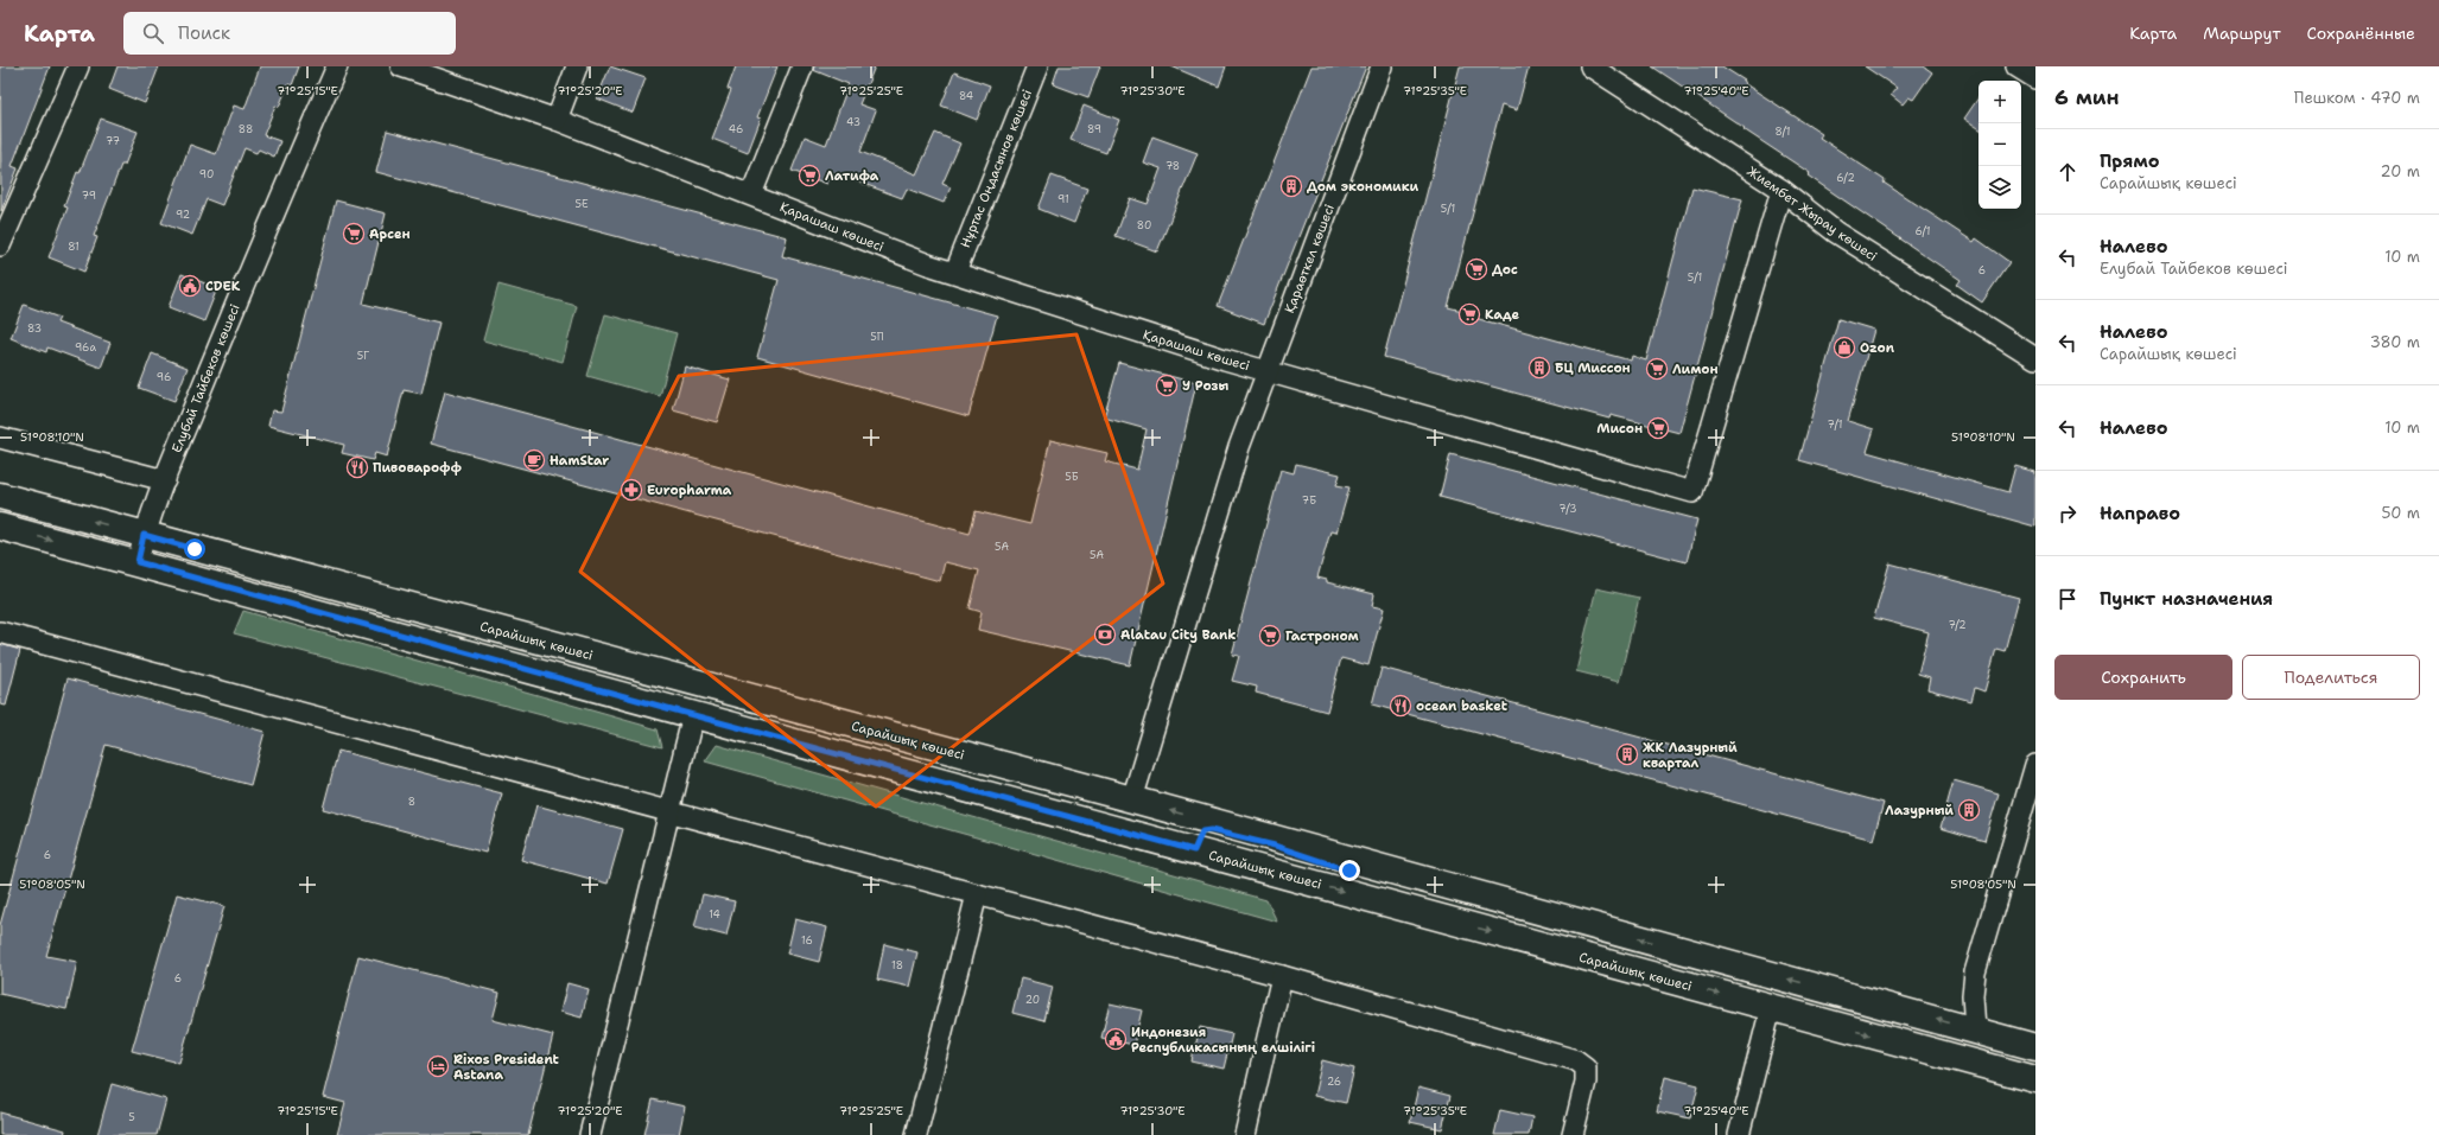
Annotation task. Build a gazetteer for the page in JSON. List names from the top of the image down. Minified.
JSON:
{"streets":{"main road":["Сарайшық көшесі"],"street":["Нұртас Оңдасынов көшесі","Жиембет Жырау көшесі","Қарашаш көшесі","Қараөткел көшесі","Елубай Тайбеков көшесі"]},"crossings":[["Нұртас Оңдасынов көшесі","Қарашаш көшесі"],["Жиембет Жырау көшесі","Қарашаш көшесі"],["Қарашаш көшесі","Қараөткел көшесі"],["Қараөткел көшесі","Сарайшық көшесі"],["Елубай Тайбеков көшесі","Сарайшық көшесі"]],"places":{"supermarket":["Латифа","Арсен","Дос","Каде","Лимон","У Розы","Мисон","Гастроном"],"building":["Дом экономики","БЦ Миссон","ЖК Лазурный квартал","Лазурный"],"public building":["CDEK","Индонезия Республикасының елшілігі"],"shop":["Ozon"],"cafe":["HamStar"],"restaurant":["Пивоварофф","ocean basket"],"pharmacy":["Europharma"],"bank":["Alatau City Bank"],"hotel":["Rixos President Astana"]},"house_numbers":["84","43","88","46","89","8/1","77","78","90","6/2","79","91","5Е","5/1","92","80","6/1","81","6","5/1","83","5П","96а","5Г","96","7/1","5Б","7Б","7/3","5А","5А","7/2","8","6","14","16","18","6","20","26","5"],"page":{"header":"Карта","search":"Поиск","nav":["Карта","Маршрут","Сохранённые"],"heading":["6 мин","Пешком · 470 m"],"map_buttons":["+","−"],"list":[["Прямо","Сарайшық көшесі","20 m"],["Налево","Елубай Тайбеков көшесі","10 m"],["Налево","Сарайшық көшесі","380 m"],["Налево","10 m"],["Направо","50 m"],"Пункт назначения"],"buttons":["Сохранить","Поделиться"]},"coordinates":["71°25'15\"E","71°25'20\"E","71°25'25\"E","71°25'30\"E","71°25'35\"E","71°25'40\"E","51°08'10\"N","51°08'05\"N"]}
